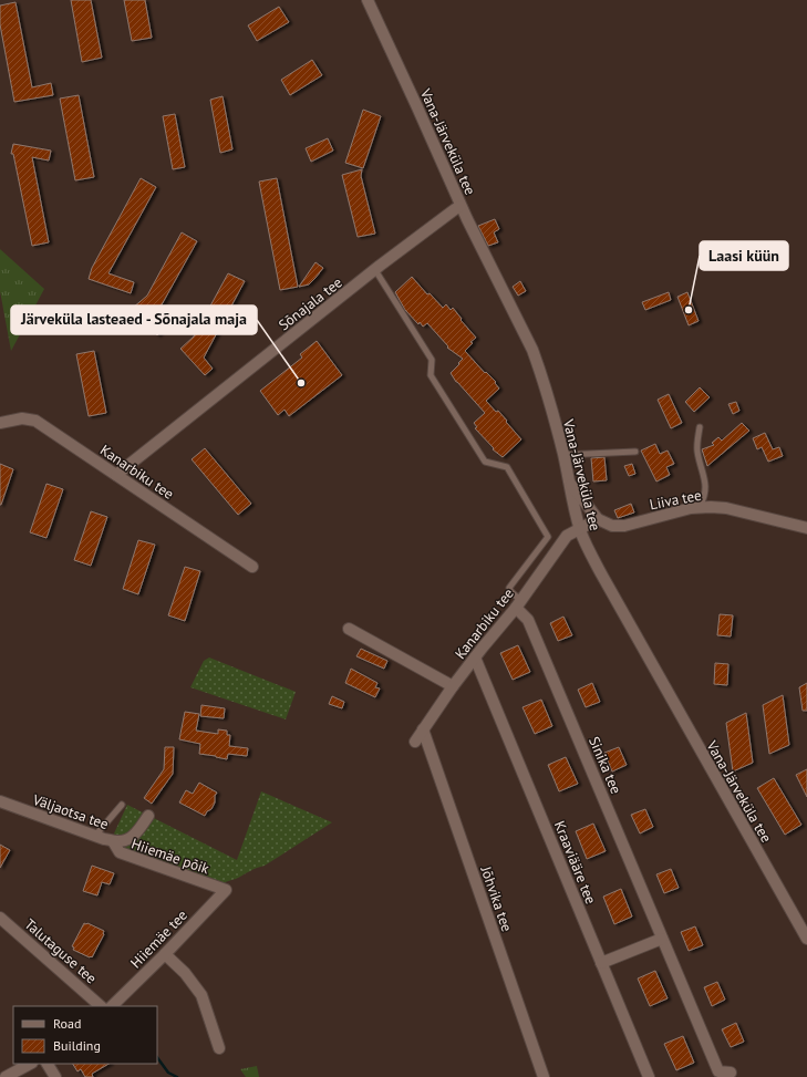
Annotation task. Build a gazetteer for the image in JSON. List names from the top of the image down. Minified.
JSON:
{"streets":{"street":["Vana-Järveküla tee","Sõnajala tee","Kanarbiku tee","Liiva tee","Sinika tee","Väljaotsa tee","Hiiemäe põik","Kraaviääre tee","Jõhvika tee","Hiiemäe tee","Talutaguse tee"]},"crossings":[["Vana-Järveküla tee","Sõnajala tee"],["Vana-Järveküla tee","Kanarbiku tee"],["Sõnajala tee","Kanarbiku tee"],["Kanarbiku tee","Liiva tee"],["Kanarbiku tee","Sinika tee"],["Kanarbiku tee","Kraaviääre tee"],["Kanarbiku tee","Jõhvika tee"],["Väljaotsa tee","Hiiemäe põik"],["Hiiemäe põik","Hiiemäe tee"]],"places":["Laasi küün","Järveküla lasteaed - Sõnajala maja"],"legend":["Road","Building"]}
